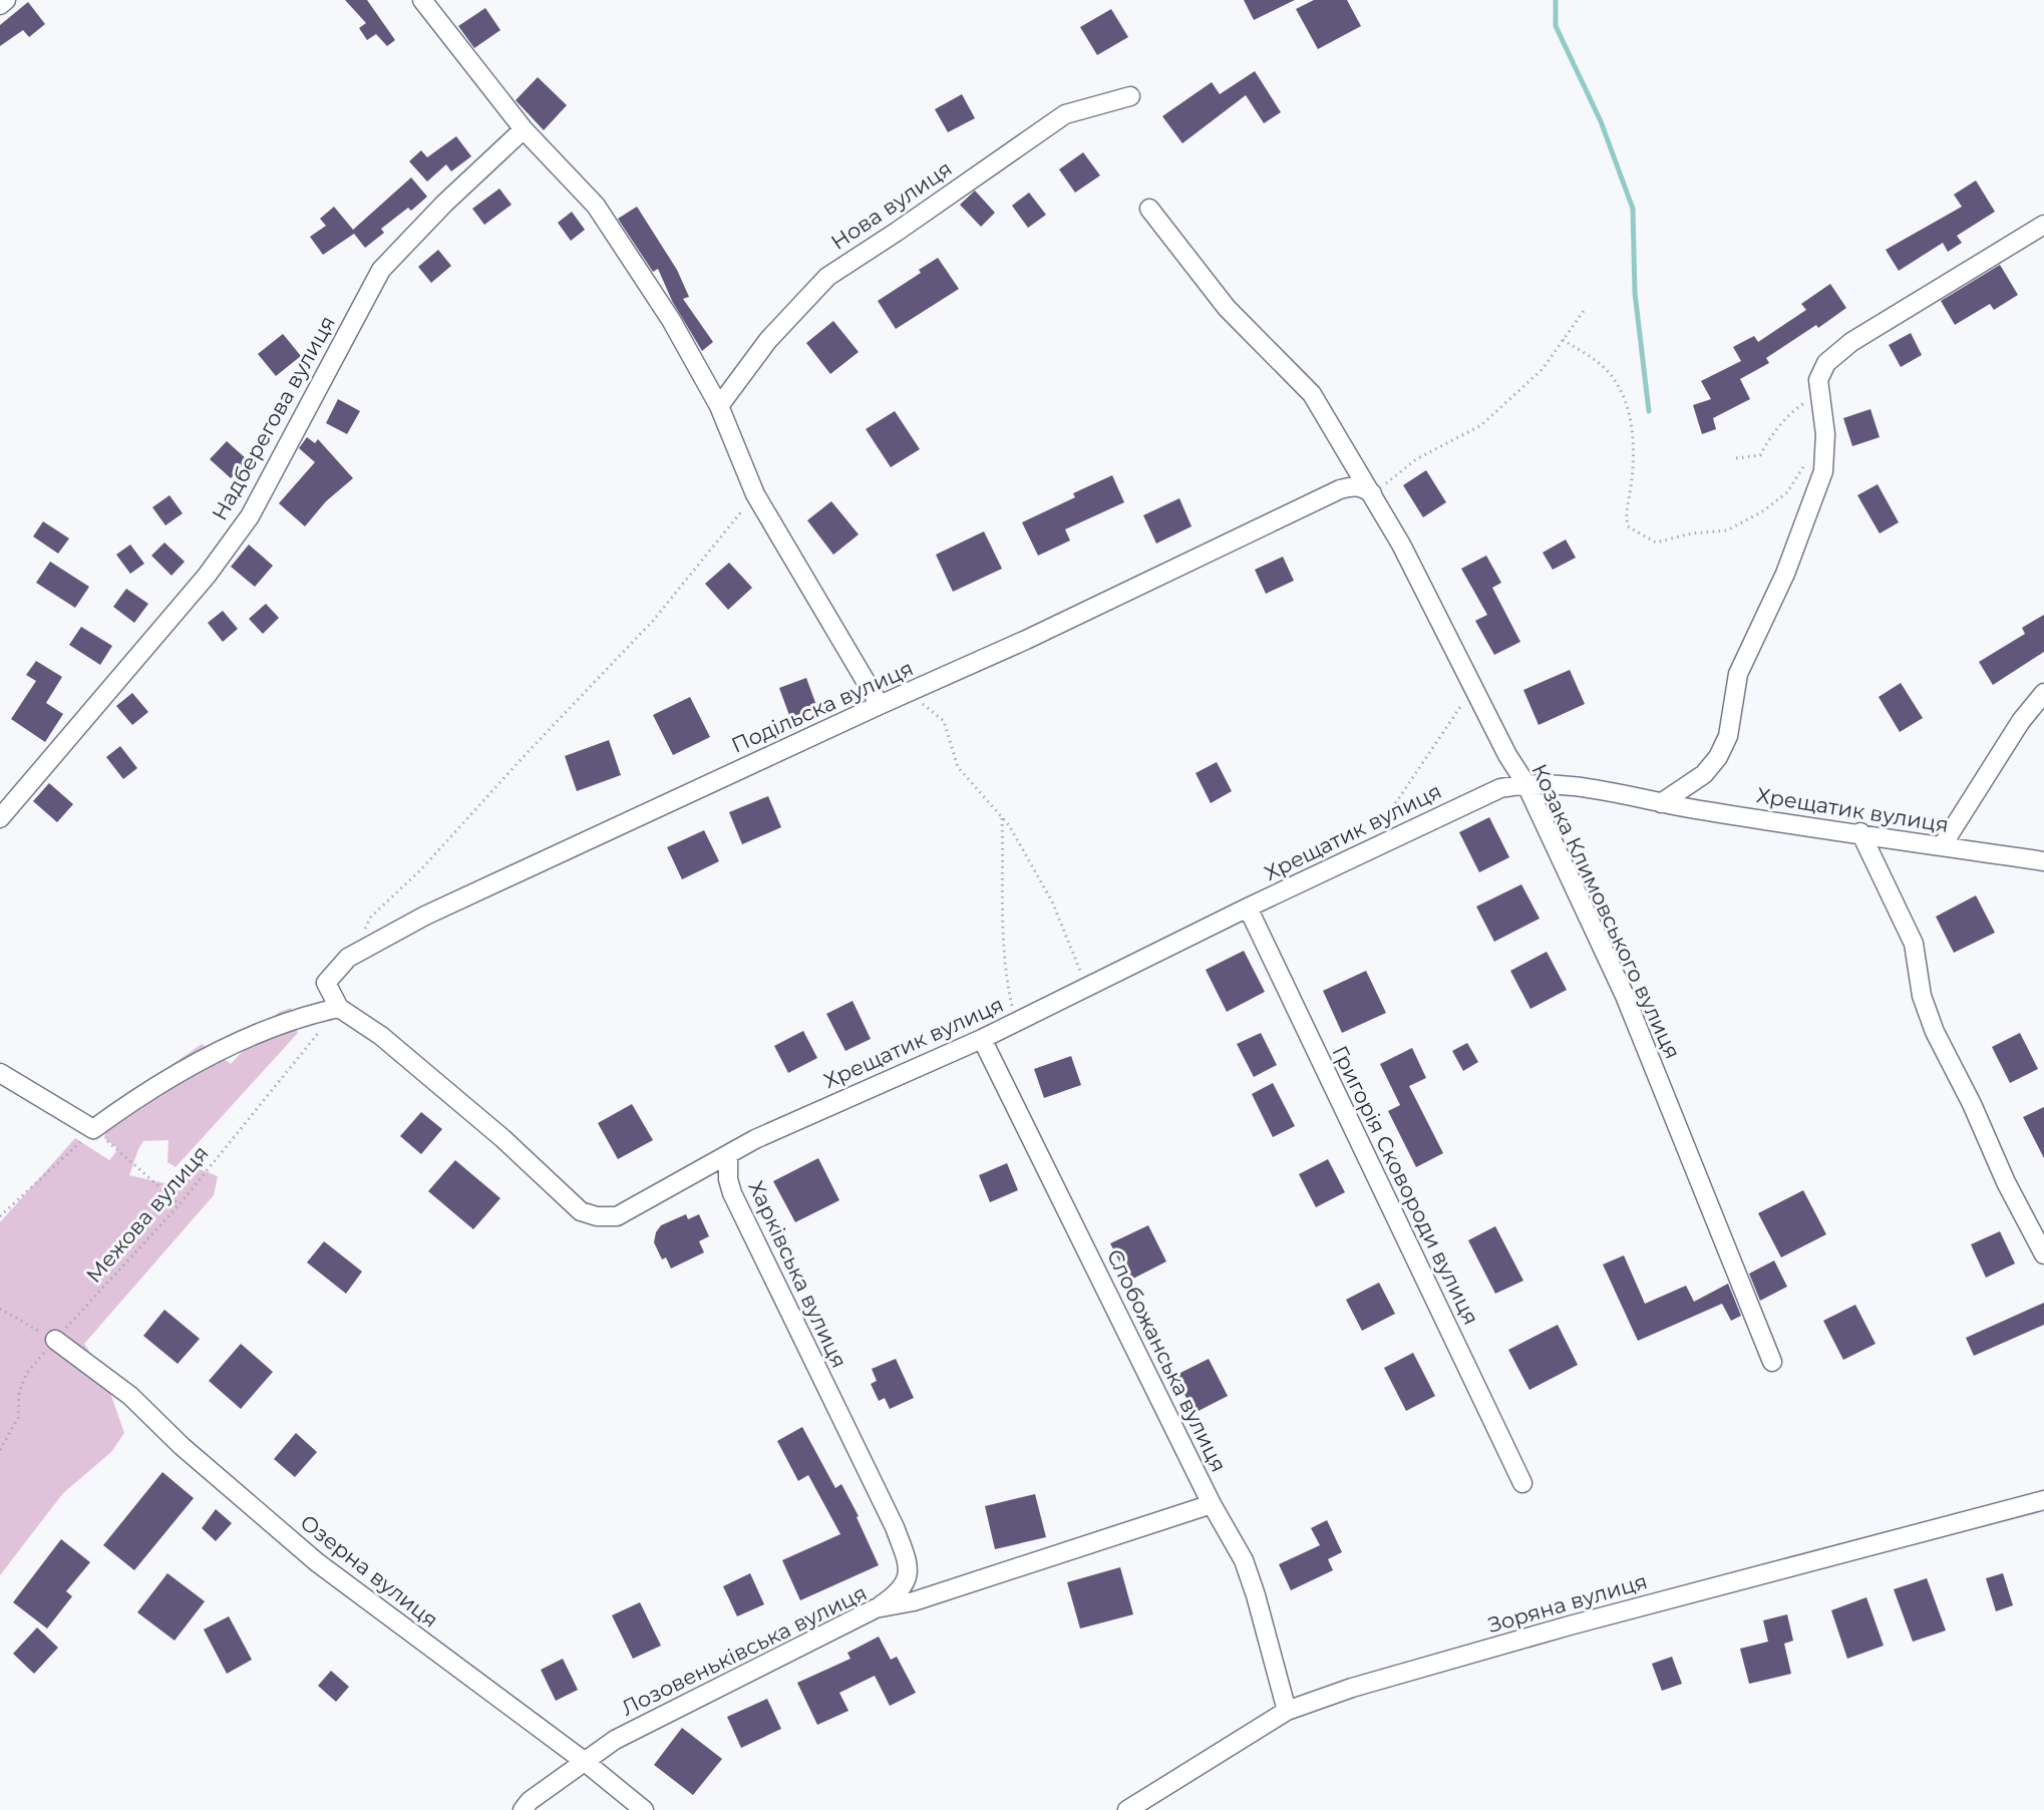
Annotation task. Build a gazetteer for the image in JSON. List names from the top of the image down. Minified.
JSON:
{"streets":{"street":["Нова вулиця","Надберегова вулиця","Подільска вулиця","Хрещатик вулиця","Козака Климовського вулиця","Григорія Сковороди вулиця","Харківська вулиця","Слобожанська вулиця","Озерна вулиця","Зоряна вулиця","Лозовеньківська вулиця"],"path":["Межова вулиця"]},"crossings":[["Подільска вулиця","Козака Климовського вулиця"],["Подільска вулиця","Межова вулиця"],["Хрещатик вулиця","Козака Климовського вулиця"],["Хрещатик вулиця","Григорія Сковороди вулиця"],["Хрещатик вулиця","Харківська вулиця"],["Хрещатик вулиця","Слобожанська вулиця"],["Межова вулиця","Озерна вулиця"],["Харківська вулиця","Лозовеньківська вулиця"],["Слобожанська вулиця","Зоряна вулиця"],["Слобожанська вулиця","Лозовеньківська вулиця"],["Озерна вулиця","Лозовеньківська вулиця"]]}
